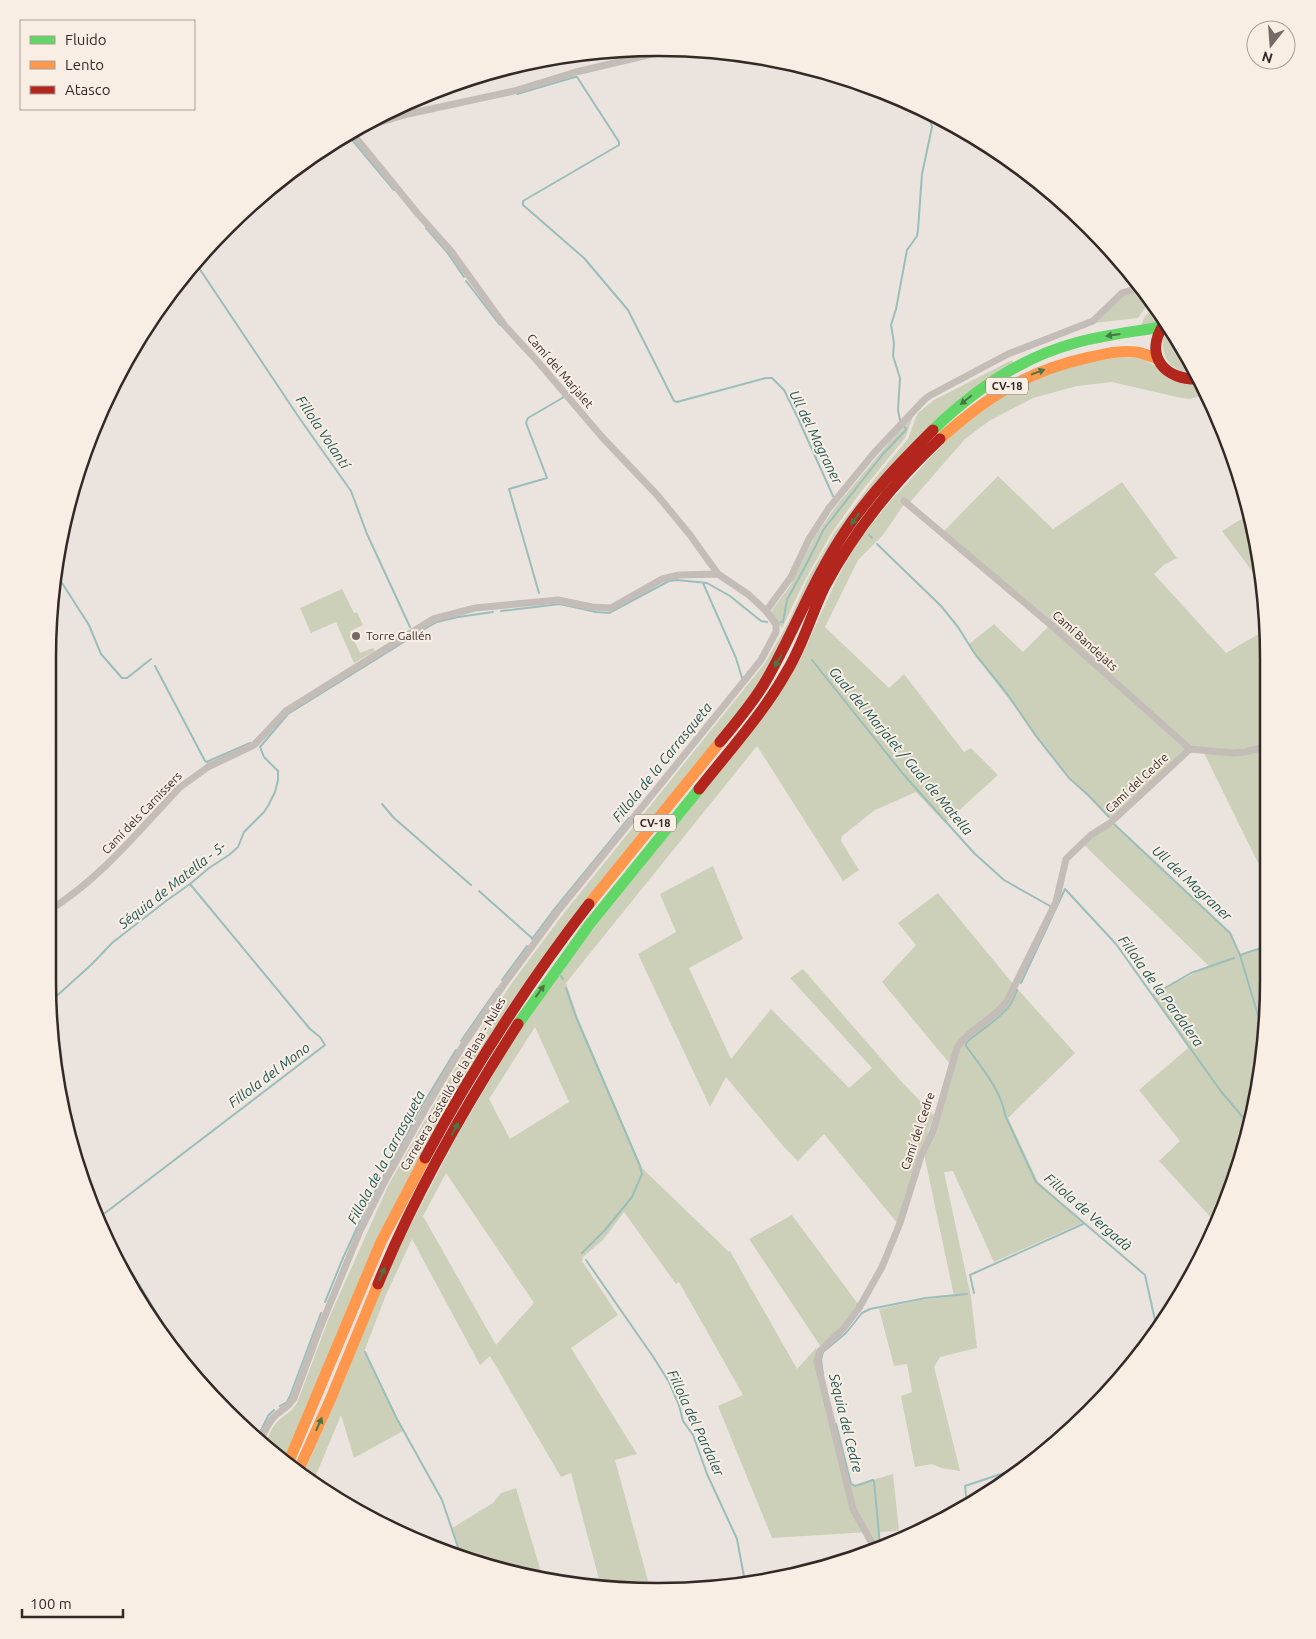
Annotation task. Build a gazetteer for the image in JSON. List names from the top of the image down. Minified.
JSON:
{"streets":{"main road":["CV-18","Carretera Castelló de la Plana - Nules"],"street":["Camí del Marjalet","Camí Bandejats","Camí del Cedre","Camí dels Carnissers"]},"crossings":[["Camí del Marjalet","Camí dels Carnissers"],["CV-18","Carretera Castelló de la Plana - Nules"],["Camí Bandejats","Camí del Cedre"]],"water":["Fillola Volantí","Ull del Magraner","Gual del Marjalet / Gual de Matella","Fillola de la Carrasqueta","Séquia de Matella - 5-","Fillola de la Pardalera","Fillola del Mono","Fillola de Vergadà","Fillola del Pardaler","Sèquia del Cedre"],"places":["Torre Gallén"],"legend":["Fluido","Lento","Atasco"],"scale_bar":"100 m","north":"bottom"}
